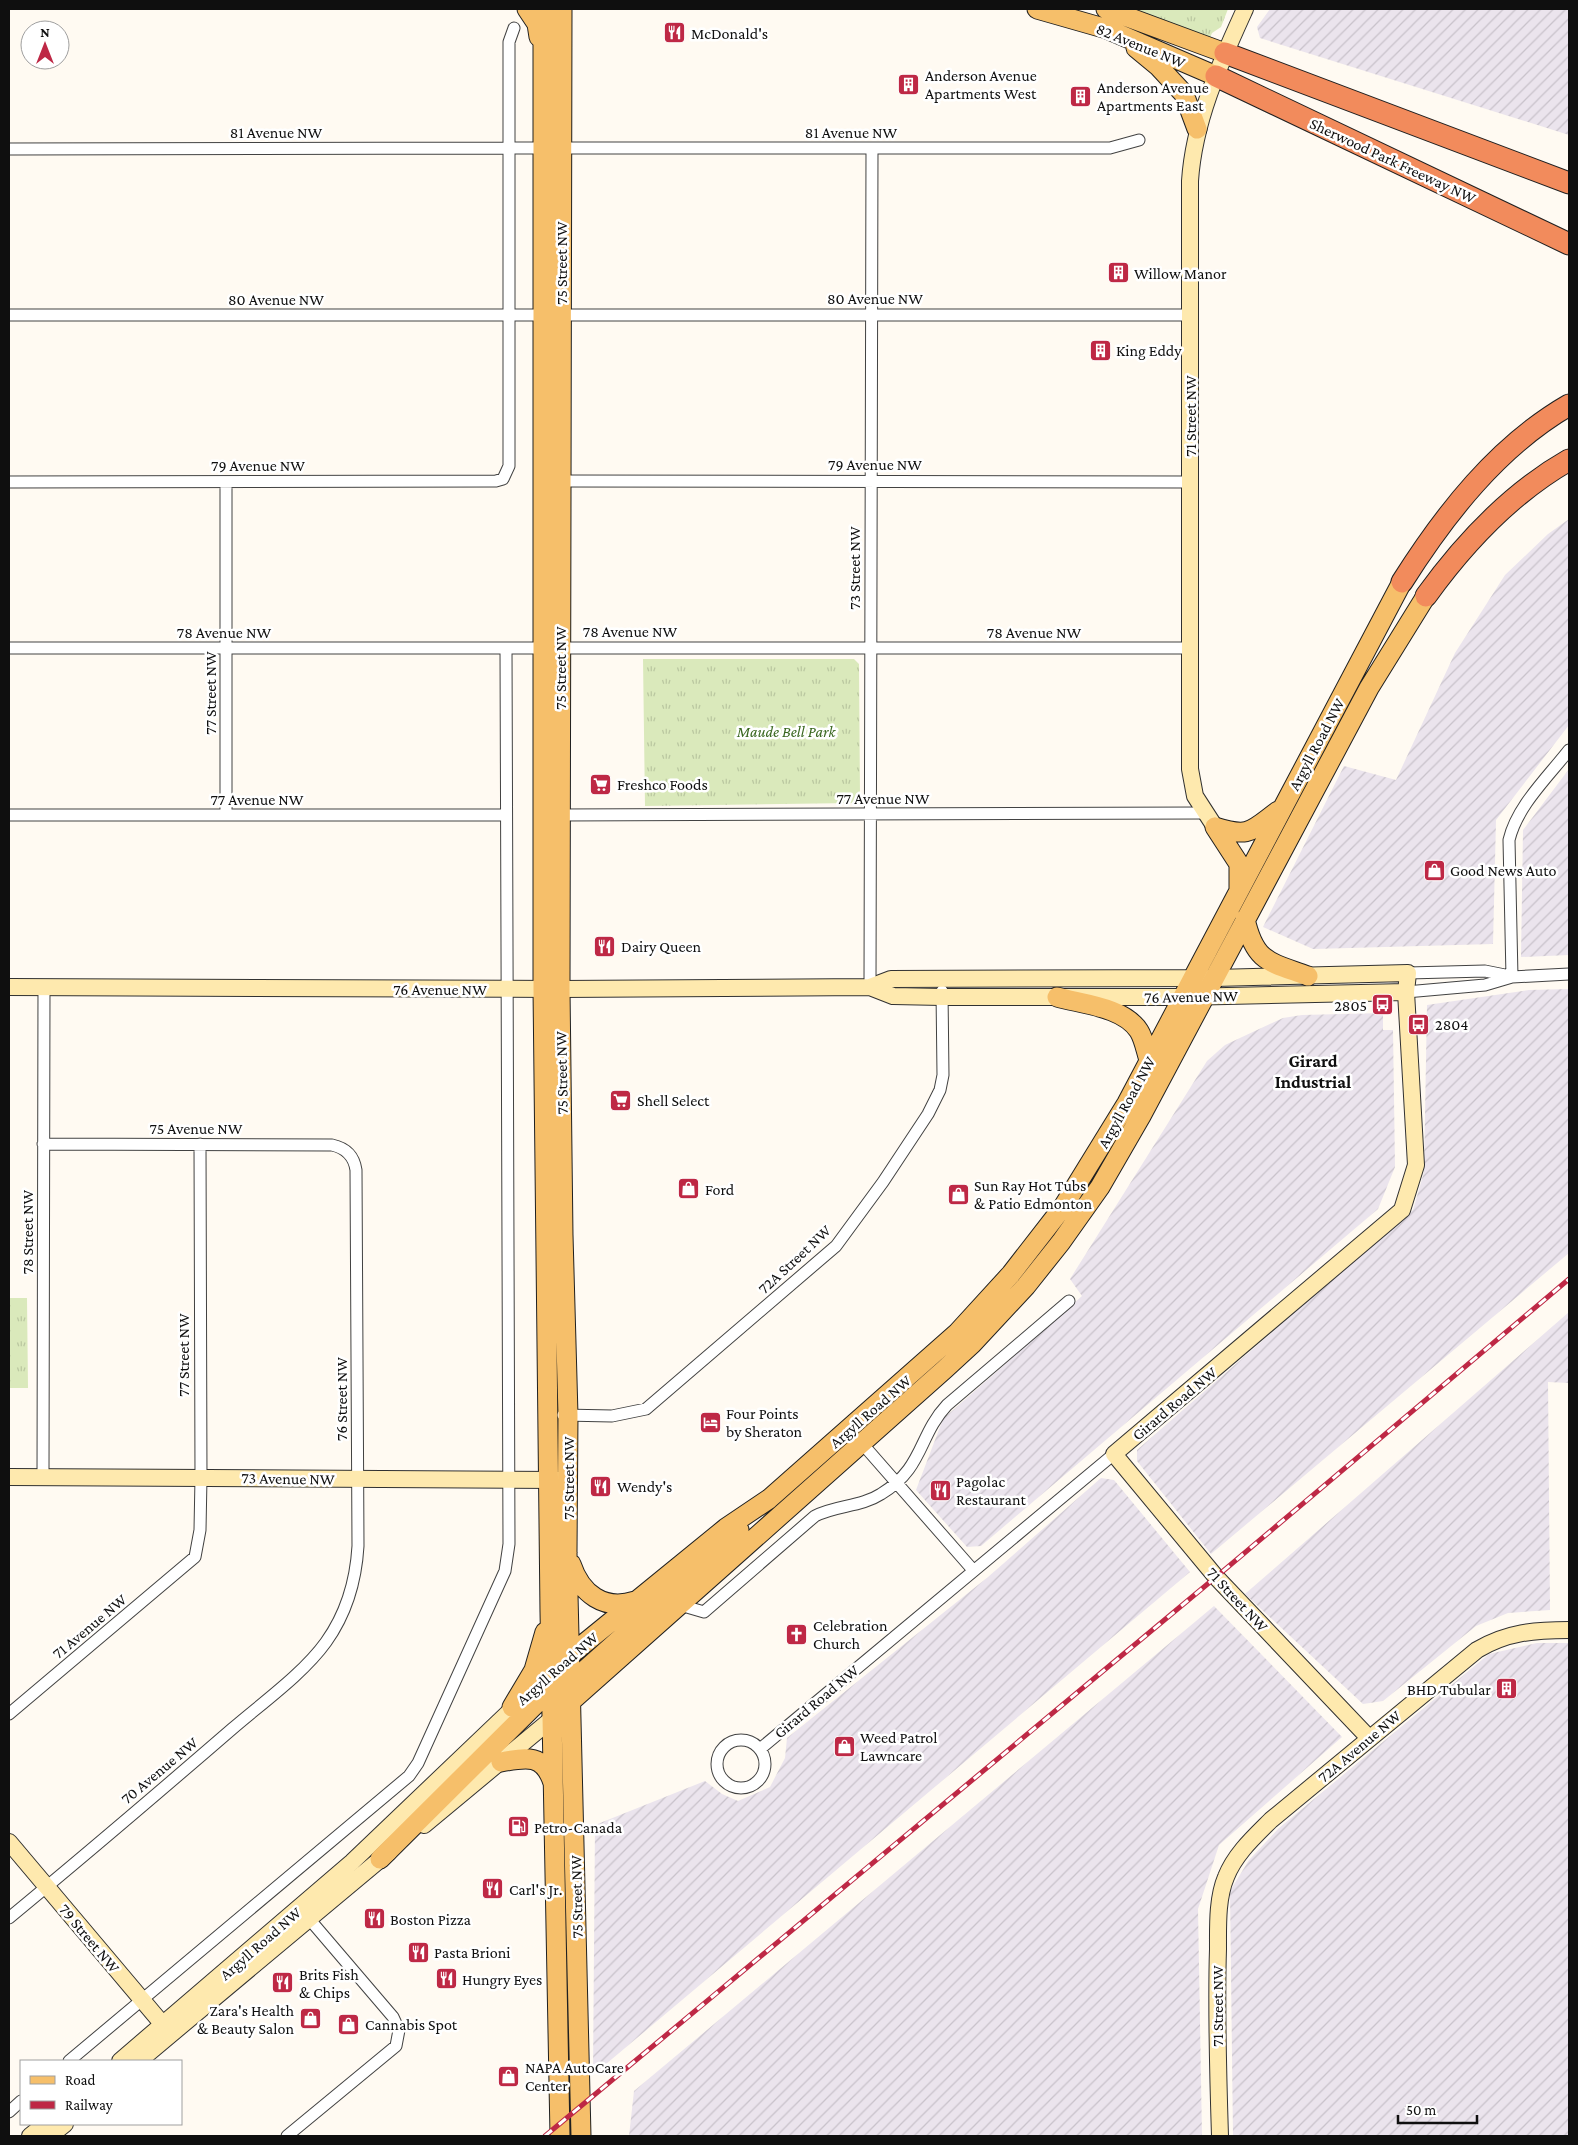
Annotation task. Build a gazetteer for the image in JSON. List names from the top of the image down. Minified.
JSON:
{"streets":{"highway":["Sherwood Park Freeway NW"],"main road":["82 Avenue NW","75 Street NW","Argyll Road NW"],"street":["81 Avenue NW","80 Avenue NW","71 Street NW","79 Avenue NW","73 Street NW","78 Avenue NW","77 Street NW","77 Avenue NW","76 Avenue NW","75 Avenue NW","78 Street NW","72A Street NW","76 Street NW","Girard Road NW","73 Avenue NW","71 Avenue NW","72A Avenue NW","70 Avenue NW","79 Street NW"]},"crossings":[["82 Avenue NW","Sherwood Park Freeway NW"],["82 Avenue NW","71 Street NW"],["81 Avenue NW","75 Street NW"],["81 Avenue NW","73 Street NW"],["Sherwood Park Freeway NW","71 Street NW"],["75 Street NW","80 Avenue NW"],["75 Street NW","79 Avenue NW"],["75 Street NW","78 Avenue NW"],["75 Street NW","Argyll Road NW"],["75 Street NW","77 Avenue NW"],["75 Street NW","76 Avenue NW"],["75 Street NW","72A Street NW"],["75 Street NW","73 Avenue NW"],["80 Avenue NW","71 Street NW"],["80 Avenue NW","79 Avenue NW"],["80 Avenue NW","73 Street NW"],["71 Street NW","79 Avenue NW"],["71 Street NW","78 Avenue NW"],["71 Street NW","77 Avenue NW"],["71 Street NW","Girard Road NW"],["71 Street NW","72A Avenue NW"],["79 Avenue NW","73 Street NW"],["79 Avenue NW","77 Street NW"],["73 Street NW","78 Avenue NW"],["73 Street NW","77 Avenue NW"],["73 Street NW","76 Avenue NW"],["78 Avenue NW","77 Street NW"],["77 Street NW","77 Avenue NW"],["77 Street NW","75 Avenue NW"],["77 Street NW","73 Avenue NW"],["77 Street NW","71 Avenue NW"],["Argyll Road NW","76 Avenue NW"],["Argyll Road NW","73 Avenue NW"],["Argyll Road NW","79 Street NW"],["76 Avenue NW","78 Street NW"],["76 Avenue NW","72A Street NW"],["76 Avenue NW","Girard Road NW"],["75 Avenue NW","78 Street NW"],["75 Avenue NW","76 Street NW"],["78 Street NW","73 Avenue NW"],["76 Street NW","73 Avenue NW"],["76 Street NW","70 Avenue NW"],["70 Avenue NW","79 Street NW"]],"districts":["Girard Industrial"],"parks":["Maude Bell Park"],"places":{"restaurant":["McDonald's","Dairy Queen","Wendy's","Pagolac Restaurant","Carl's Jr.","Boston Pizza","Pasta Brioni","Hungry Eyes","Brits Fish & Chips"],"building":["Anderson Avenue Apartments West","Anderson Avenue Apartments East","Willow Manor","King Eddy","BHD Tubular"],"supermarket":["Freshco Foods","Shell Select"],"shop":["Good News Auto","Ford","Sun Ray Hot Tubs & Patio Edmonton","Weed Patrol Lawncare","Zara's Health & Beauty Salon","Cannabis Spot","NAPA AutoCare Center"],"bus stop":["2805","2804"],"hotel":["Four Points by Sheraton"],"church":["Celebration Church"],"fuel station":["Petro-Canada"]},"legend":["Road","Railway"],"scale_bar":"50 m","north":"top"}
